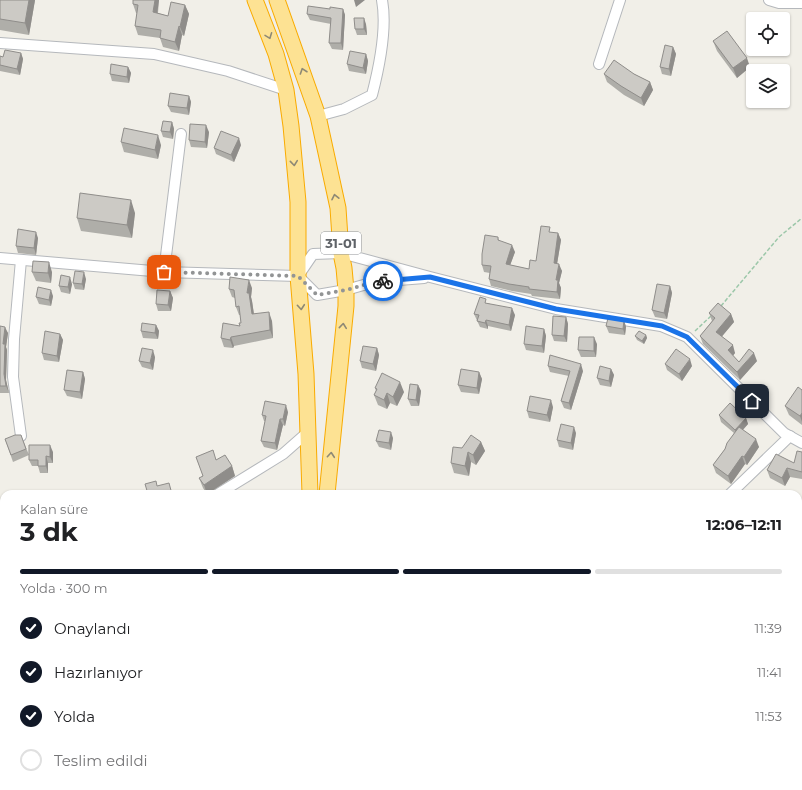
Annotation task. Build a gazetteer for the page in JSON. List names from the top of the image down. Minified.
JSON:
{"streets":{"highway":["31-01"]},"page":{"heading":["3 dk","Kalan süre","12:06–12:11"],"bar":"Yolda · 300 m","list":[["Onaylandı","11:39"],["Hazırlanıyor","11:41"],["Yolda","11:53"],"Teslim edildi"]}}
